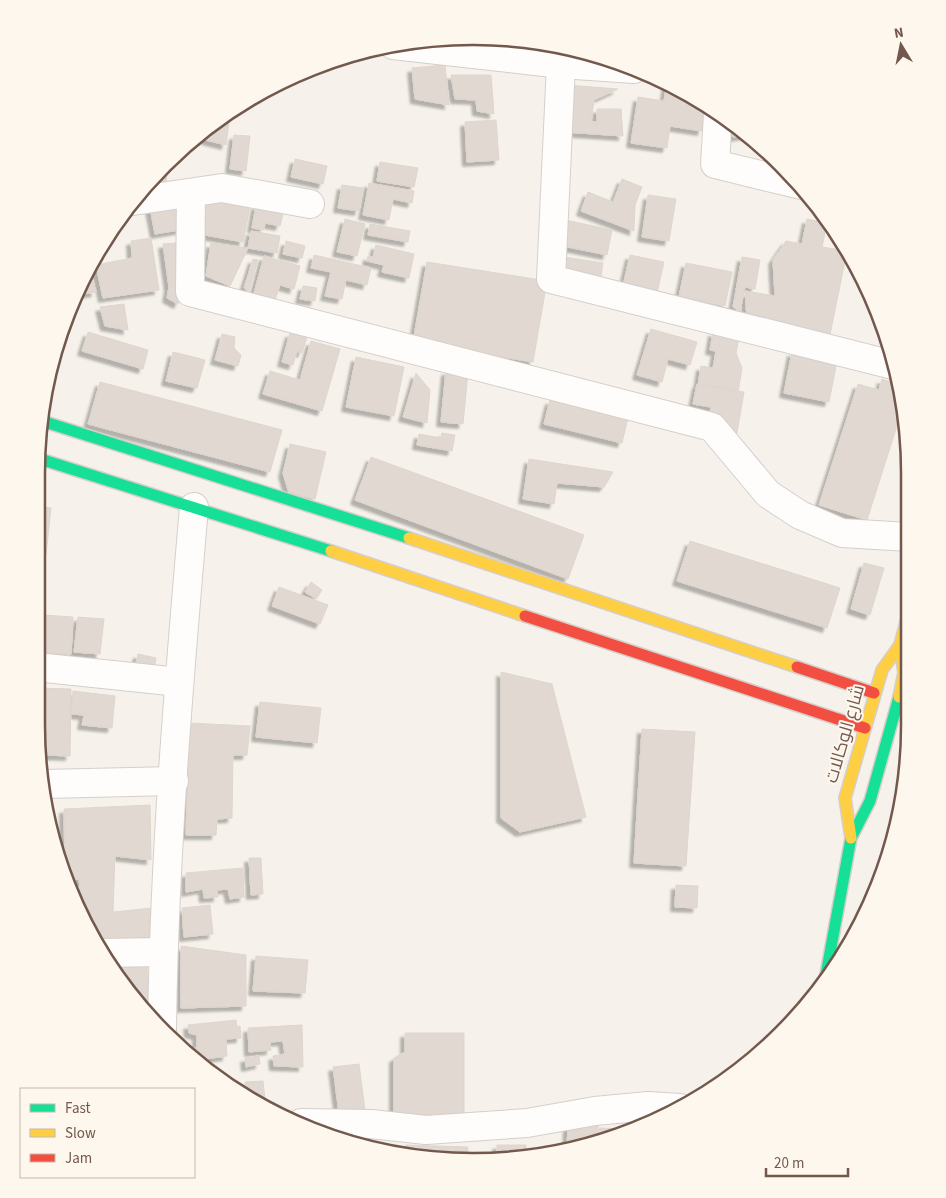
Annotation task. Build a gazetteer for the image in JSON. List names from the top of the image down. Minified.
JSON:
{"streets":{"street":["شارع الوكالات"]},"legend":["Fast","Slow","Jam"],"scale_bar":"20 m","north":"top"}
